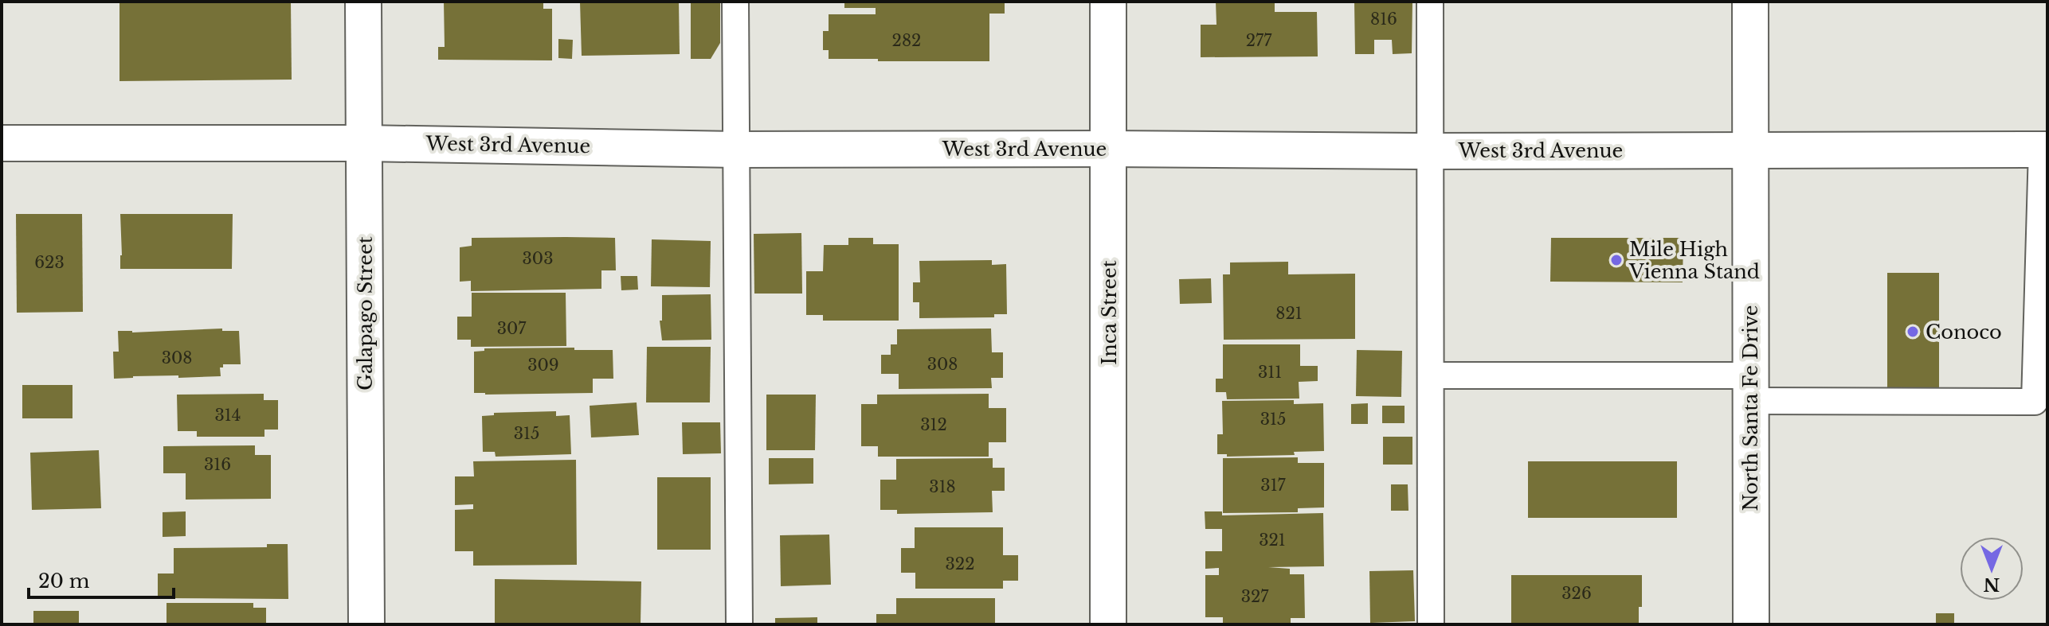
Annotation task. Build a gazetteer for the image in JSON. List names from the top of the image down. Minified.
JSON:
{"streets":{"street":["West 3rd Avenue","Inca Street","Galapago Street","North Santa Fe Drive"]},"crossings":[["West 3rd Avenue","Inca Street"],["West 3rd Avenue","Galapago Street"],["West 3rd Avenue","North Santa Fe Drive"]],"places":["Mile High Vienna Stand","Conoco"],"house_numbers":["816","282","277","303","623","821","307","308","308","309","311","314","315","312","315","316","317","318","321","322","326","327"],"scale_bar":"20 m","north":"bottom"}
